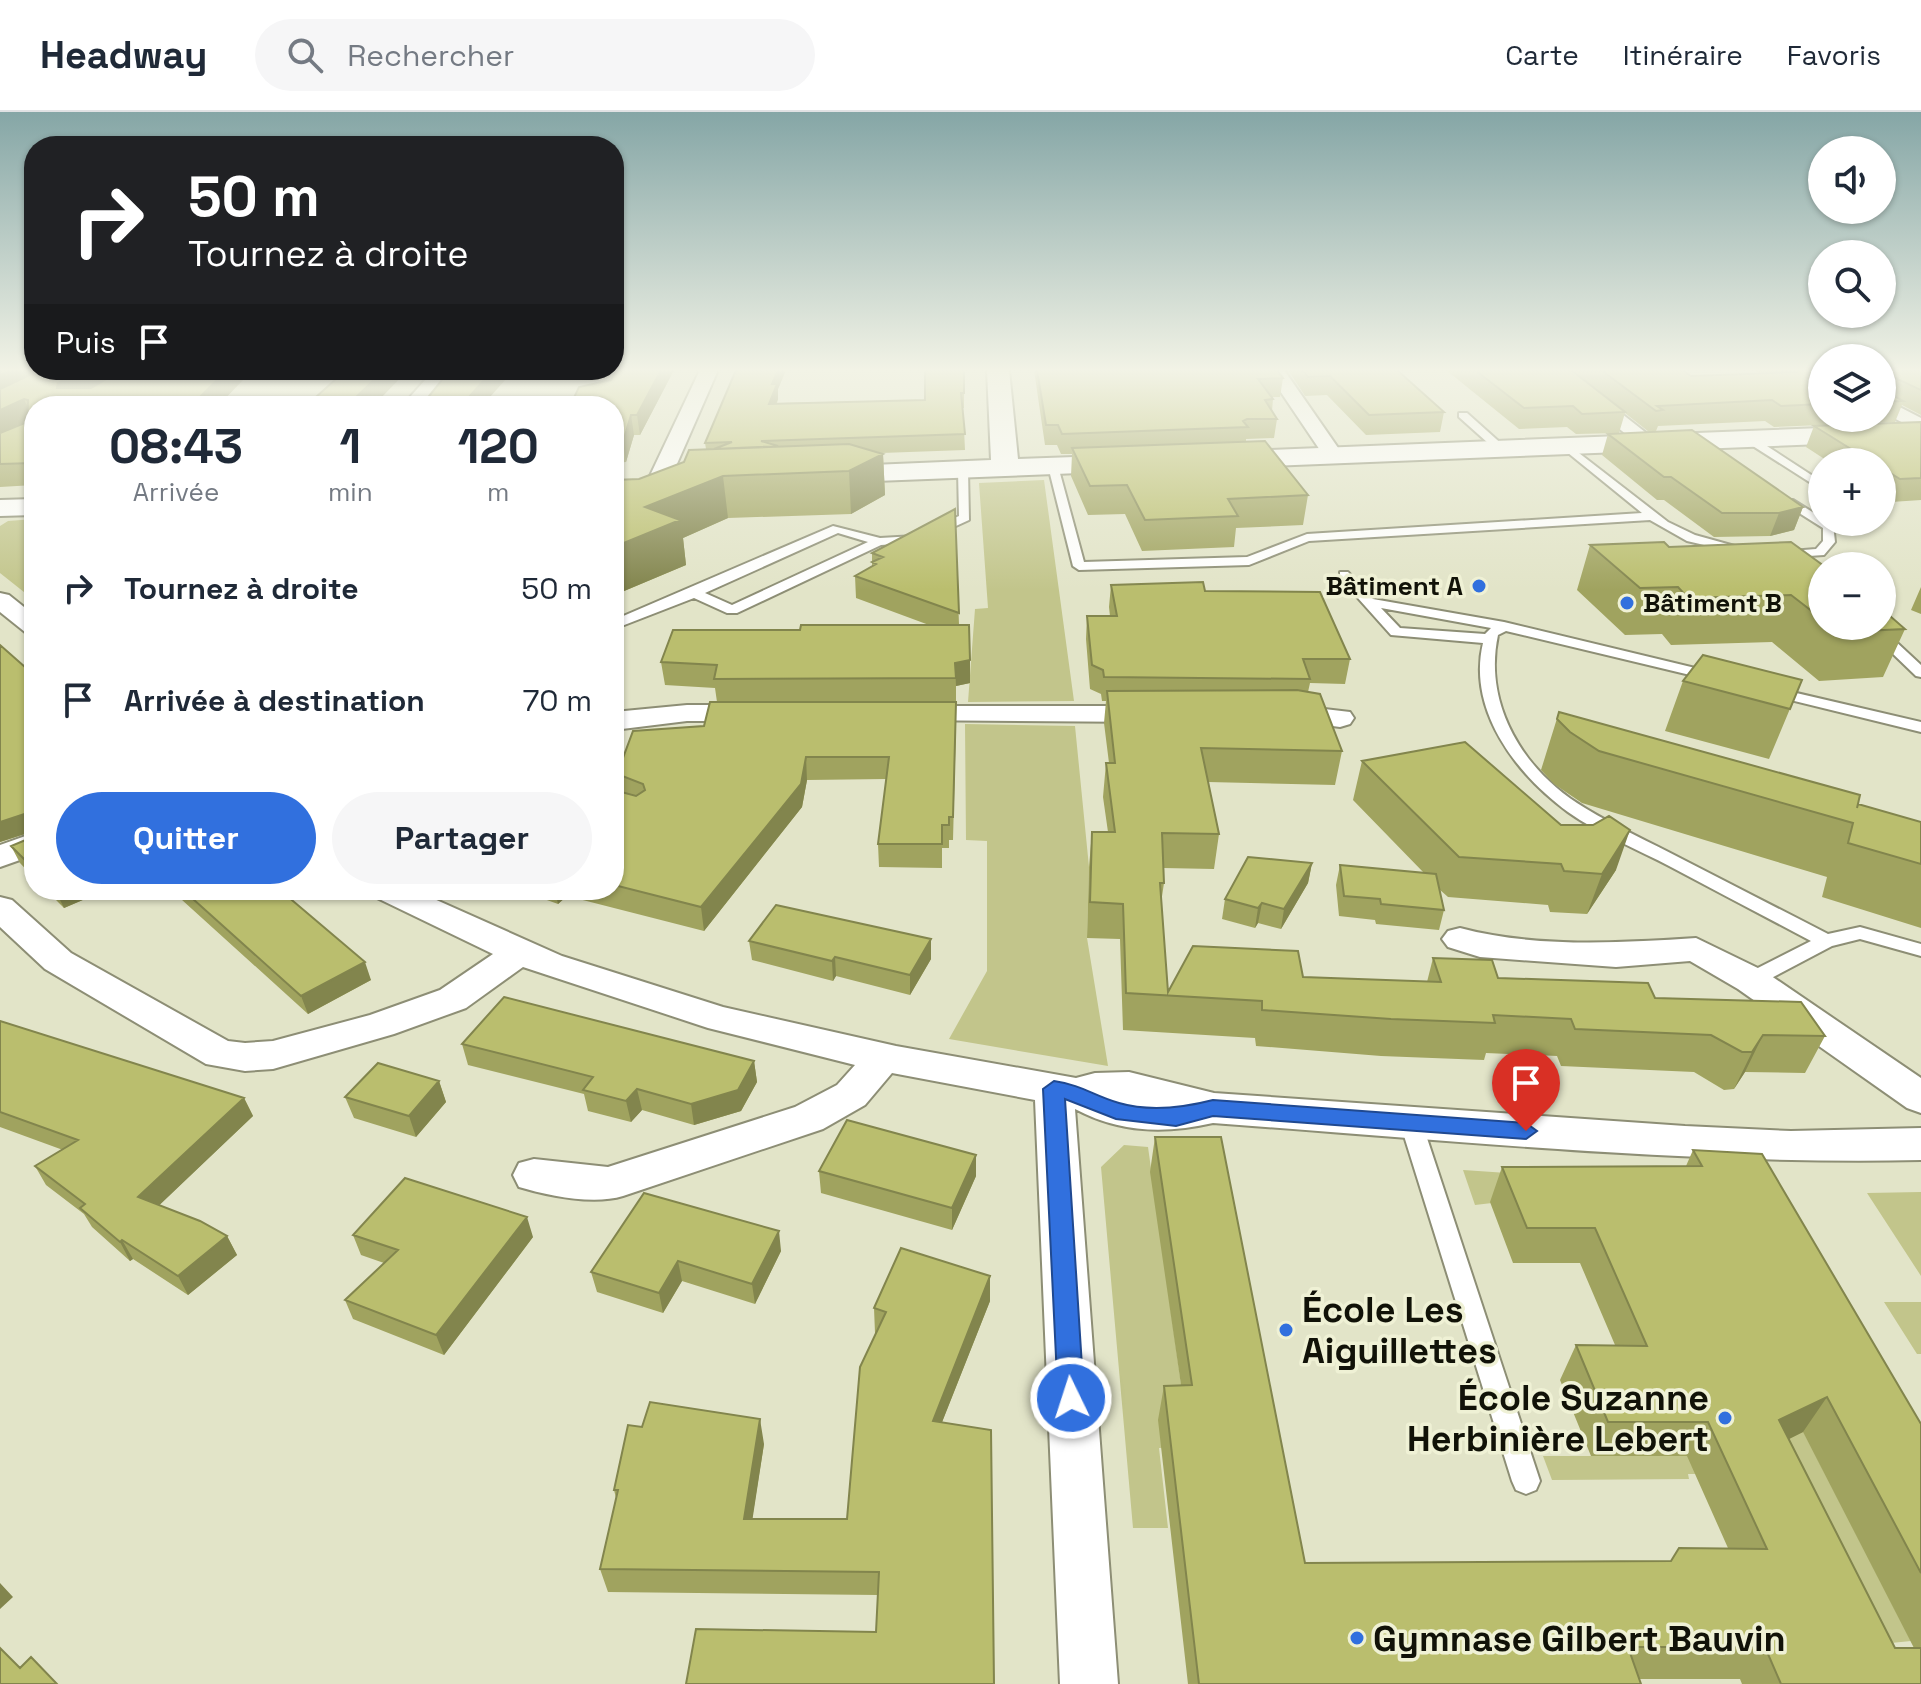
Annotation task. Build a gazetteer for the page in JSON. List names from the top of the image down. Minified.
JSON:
{"places":["Bâtiment A","Bâtiment B","École Les Aiguillettes","École Suzanne Herbinière Lebert","Gymnase Gilbert Bauvin"],"page":{"header":"Headway","search":"Rechercher","nav":["Carte","Itinéraire","Favoris"],"map_buttons":["+","−"],"turn":["50 m","Tournez à droite"],"then":"Puis","eta":["08:43","Arrivée","1","min","120","m"],"list":[{"name":"Tournez à droite","value":"50 m"},{"name":"Arrivée à destination","value":"70 m"}],"buttons":["Quitter","Partager"]}}
